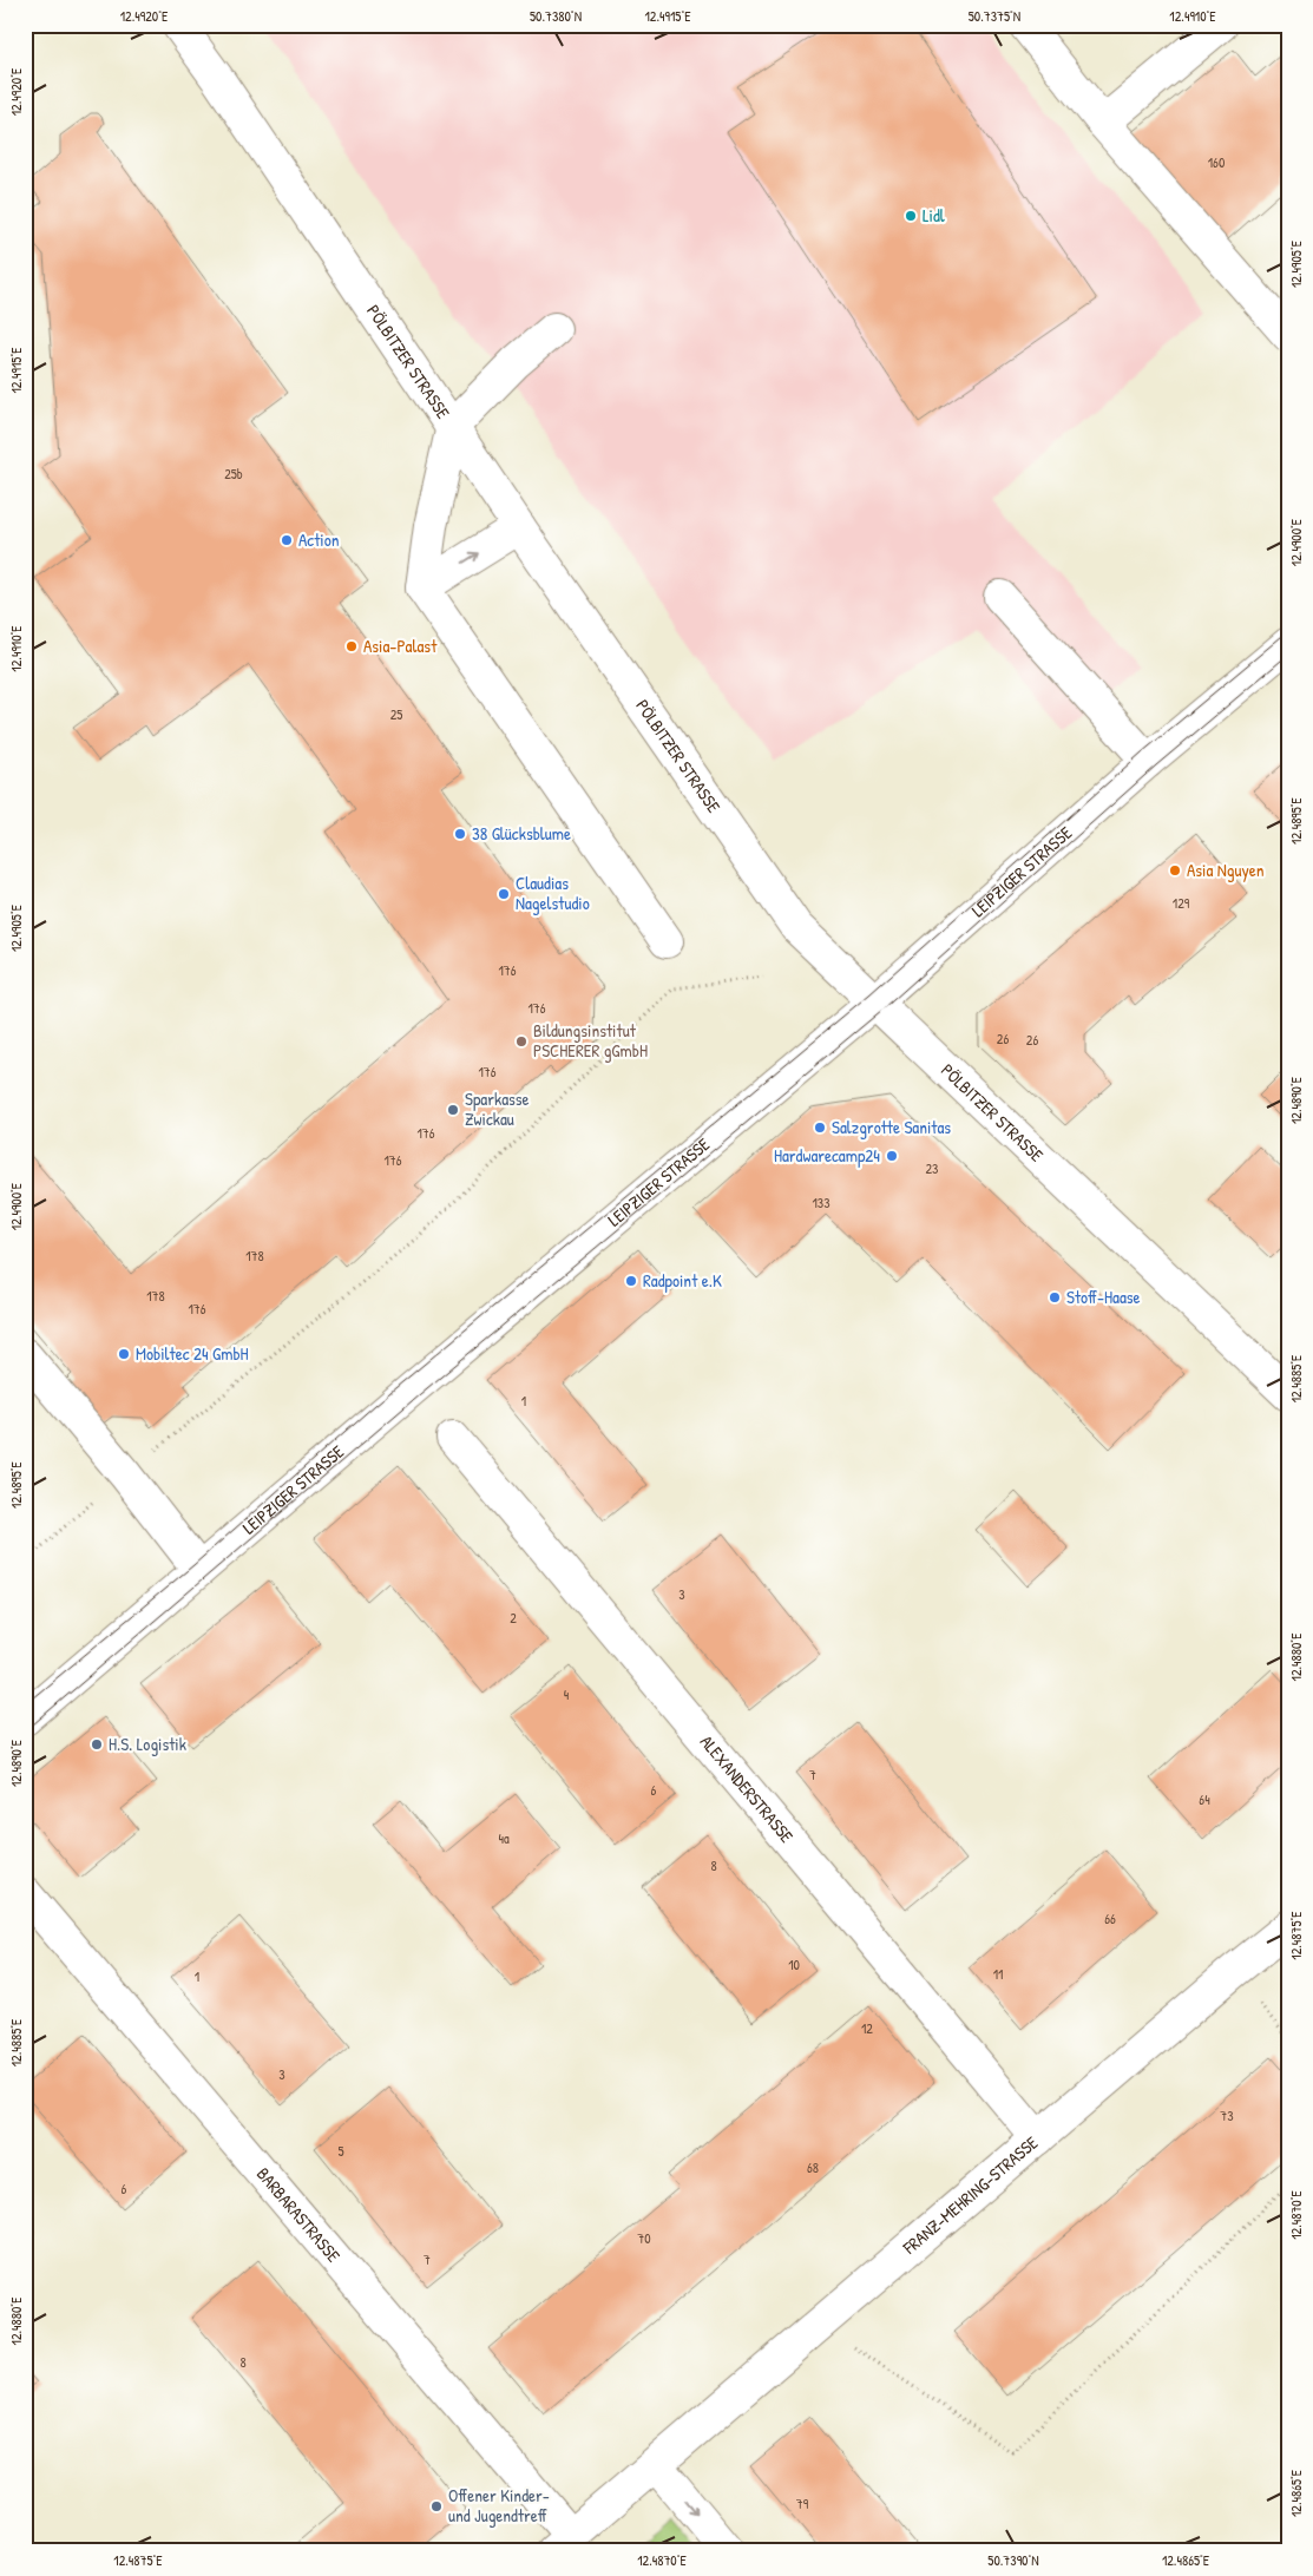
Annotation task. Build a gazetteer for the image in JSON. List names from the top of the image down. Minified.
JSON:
{"streets":{"street":["PÖLBITZER STRASSE","LEIPZIGER STRASSE","ALEXANDERSTRASSE","FRANZ-MEHRING-STRASSE","BARBARASTRASSE"]},"crossings":[["PÖLBITZER STRASSE","LEIPZIGER STRASSE"],["ALEXANDERSTRASSE","FRANZ-MEHRING-STRASSE"],["FRANZ-MEHRING-STRASSE","BARBARASTRASSE"]],"places":["Lidl","Action","Asia-Palast","38 Glücksblume","Asia Nguyen","Claudias Nagelstudio","Bildungsinstitut PSCHERER gGmbH","Sparkasse Zwickau","Salzgrotte Sanitas","Hardwarecamp24","Radpoint e.K","Stoff-Haase","Mobiltec 24 GmbH","H.S. Logistik","Offener Kinder- und Jugendtreff"],"house_numbers":["160","25b","25","129","176","176","26","26","176","176","176","23","133","178","178","176","1","3","2","4","7","6","64","4a","8","66","10","11","1","12","3","73","5","68","6","70","7","8","79"],"coordinates":["12.4920°E","50.7380°N","12.4915°E","50.7375°N","12.4910°E","12.4905°E","12.4900°E","12.4895°E","12.4890°E","12.4885°E","12.4880°E","12.4875°E","12.4870°E","12.4865°E","50.7390°N"]}
